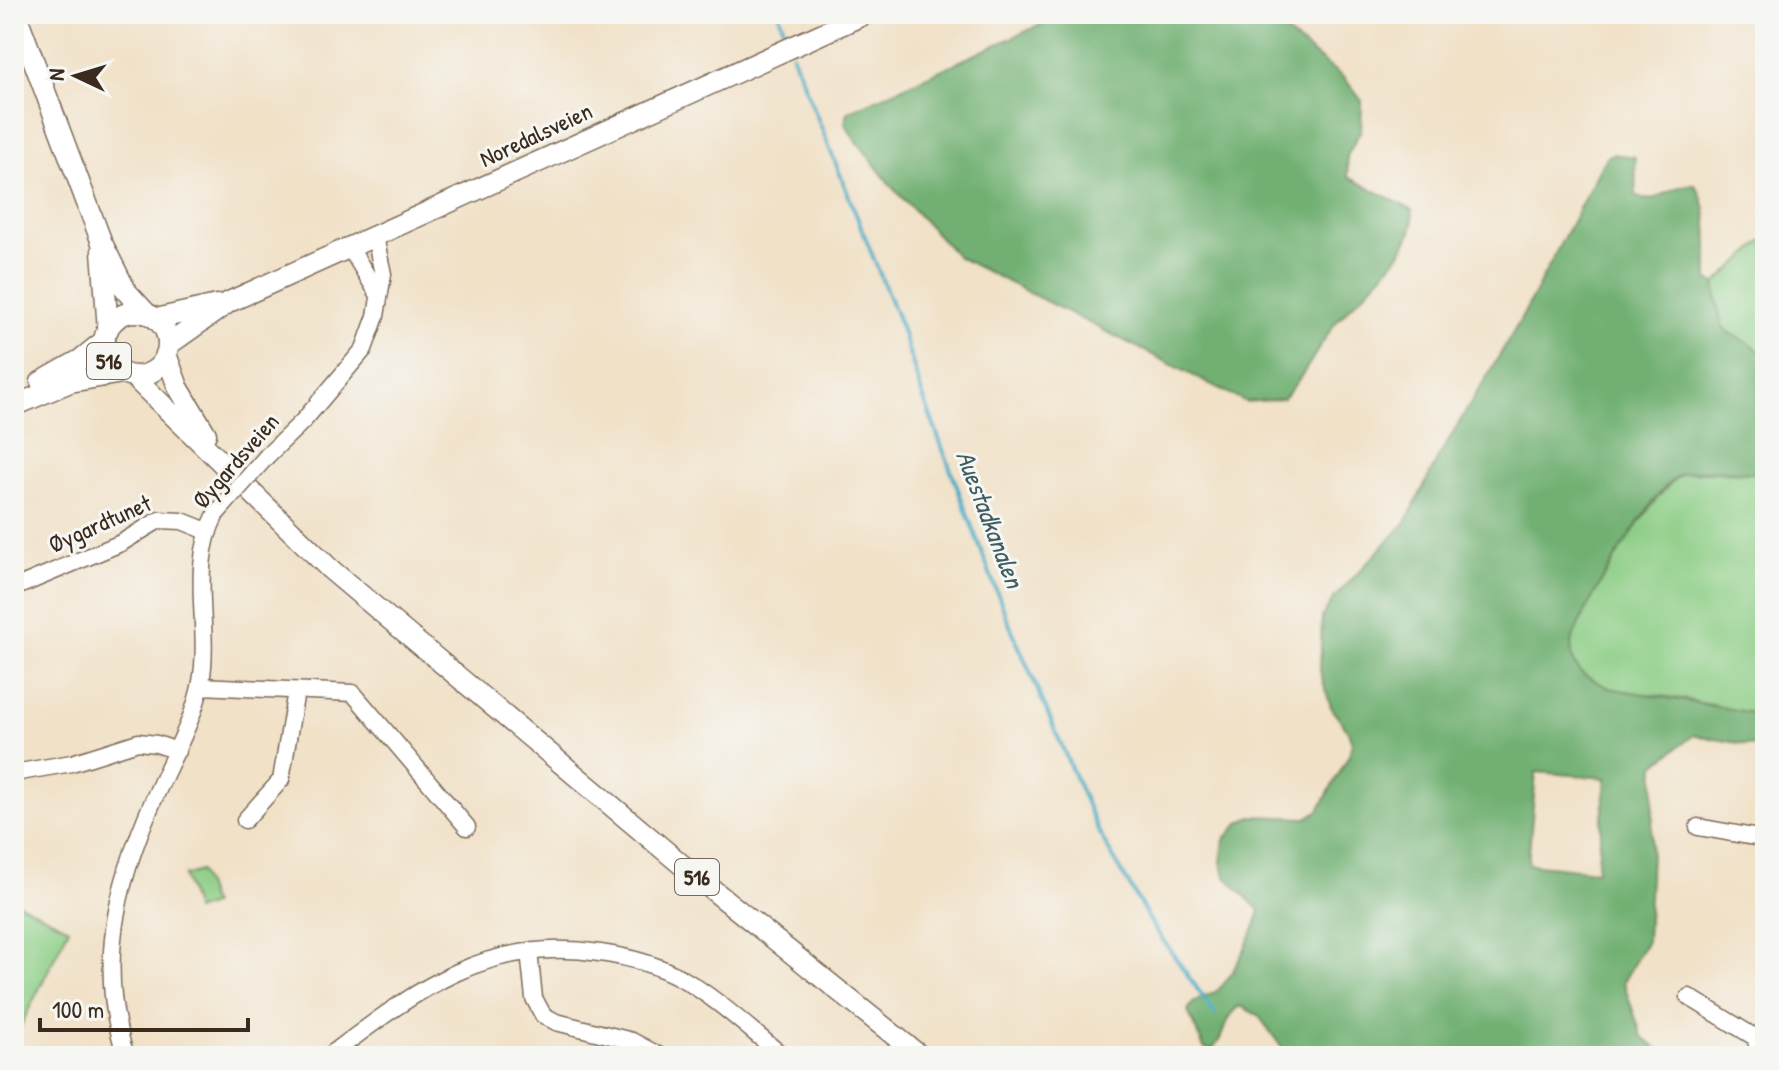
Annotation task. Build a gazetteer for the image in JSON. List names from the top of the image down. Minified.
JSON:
{"streets":{"main road":["Noredalsveien","516"],"street":["Øygardsveien","Øygardtunet"]},"crossings":[["Noredalsveien","516"],["Noredalsveien","Øygardsveien"],["Øygardsveien","Øygardtunet"]],"water":["Auestadkanalen"],"scale_bar":"100 m","north":"left"}
